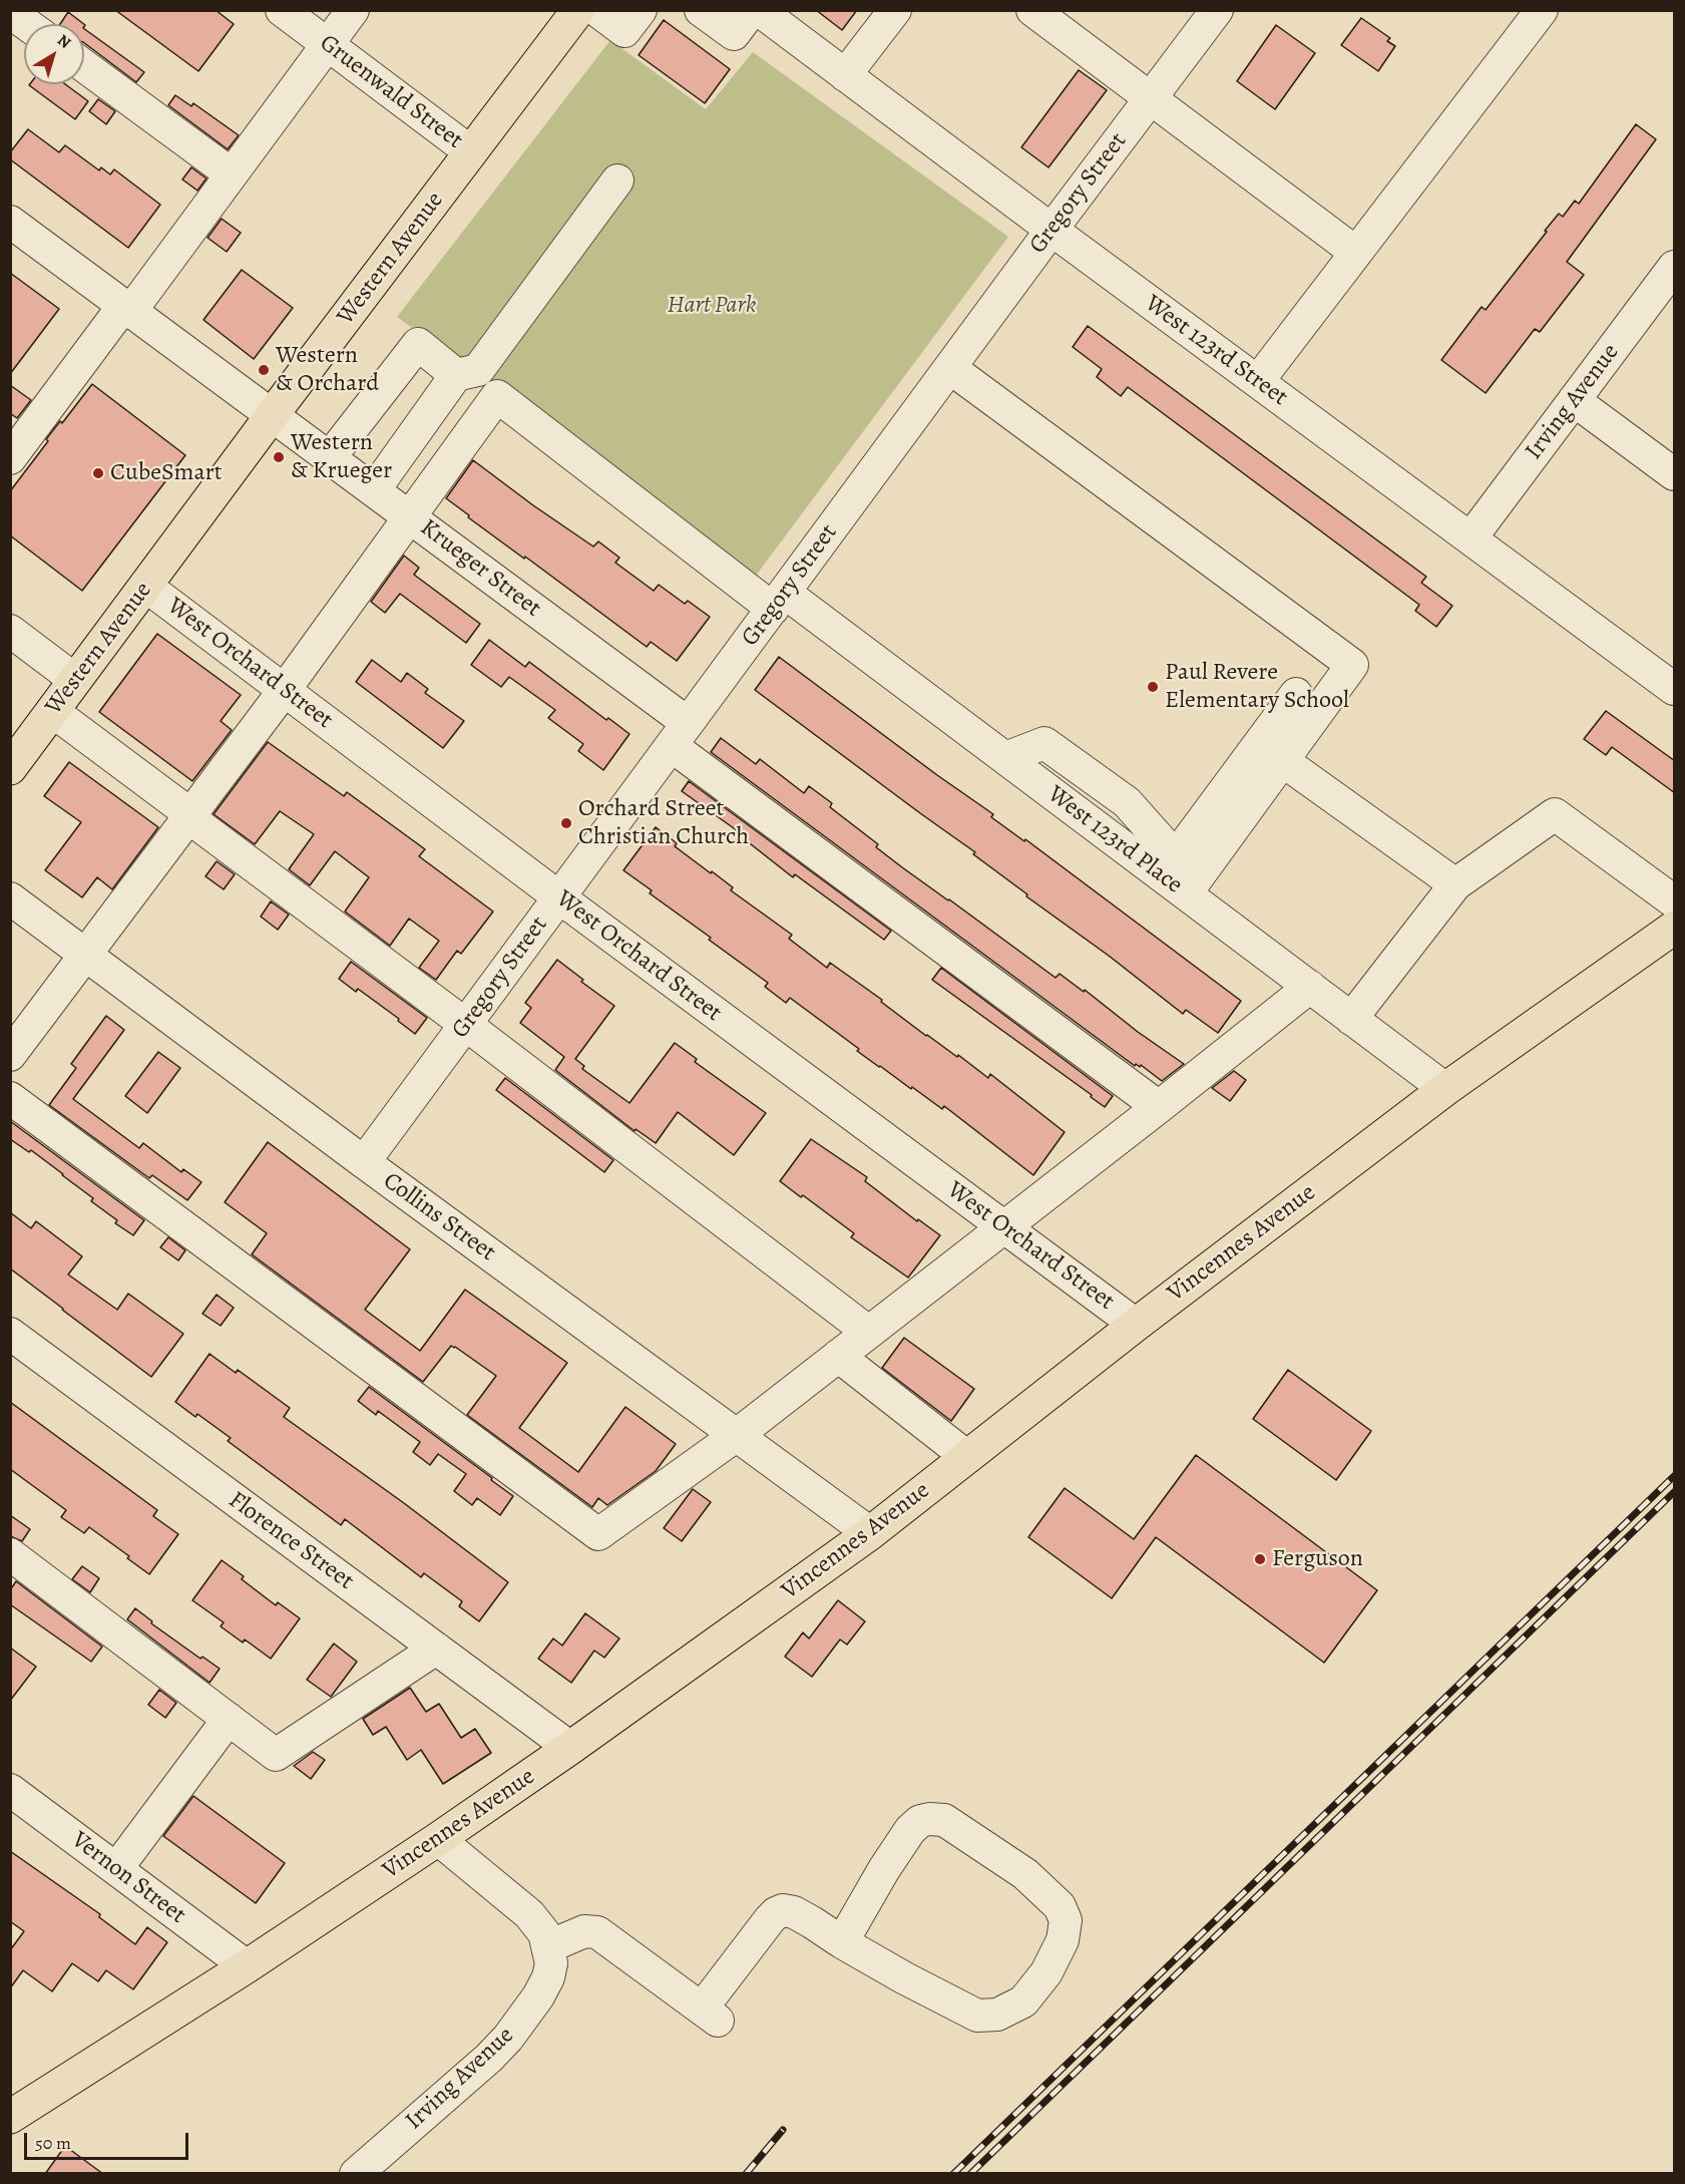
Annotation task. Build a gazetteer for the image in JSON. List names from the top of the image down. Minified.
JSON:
{"streets":{"main road":["Western Avenue","Vincennes Avenue"],"street":["Gruenwald Street","Gregory Street","West 123rd Street","Irving Avenue","Krueger Street","West Orchard Street","West 123rd Place","Collins Street","Florence Street","Vernon Street"]},"crossings":[["Gruenwald Street","Western Avenue"],["Gregory Street","West 123rd Street"],["Gregory Street","Krueger Street"],["Gregory Street","West Orchard Street"],["Gregory Street","West 123rd Place"],["Gregory Street","Collins Street"],["Western Avenue","Krueger Street"],["Western Avenue","West Orchard Street"],["West 123rd Street","Irving Avenue"],["Krueger Street","West 123rd Place"],["West Orchard Street","Vincennes Avenue"],["West 123rd Place","Vincennes Avenue"],["Collins Street","Vincennes Avenue"],["Vincennes Avenue","Florence Street"],["Vincennes Avenue","Vernon Street"]],"parks":["Hart Park"],"places":["Western & Orchard","Western & Krueger","CubeSmart","Paul Revere Elementary School","Orchard Street Christian Church","Ferguson"],"scale_bar":"50 m","north":"top right"}
